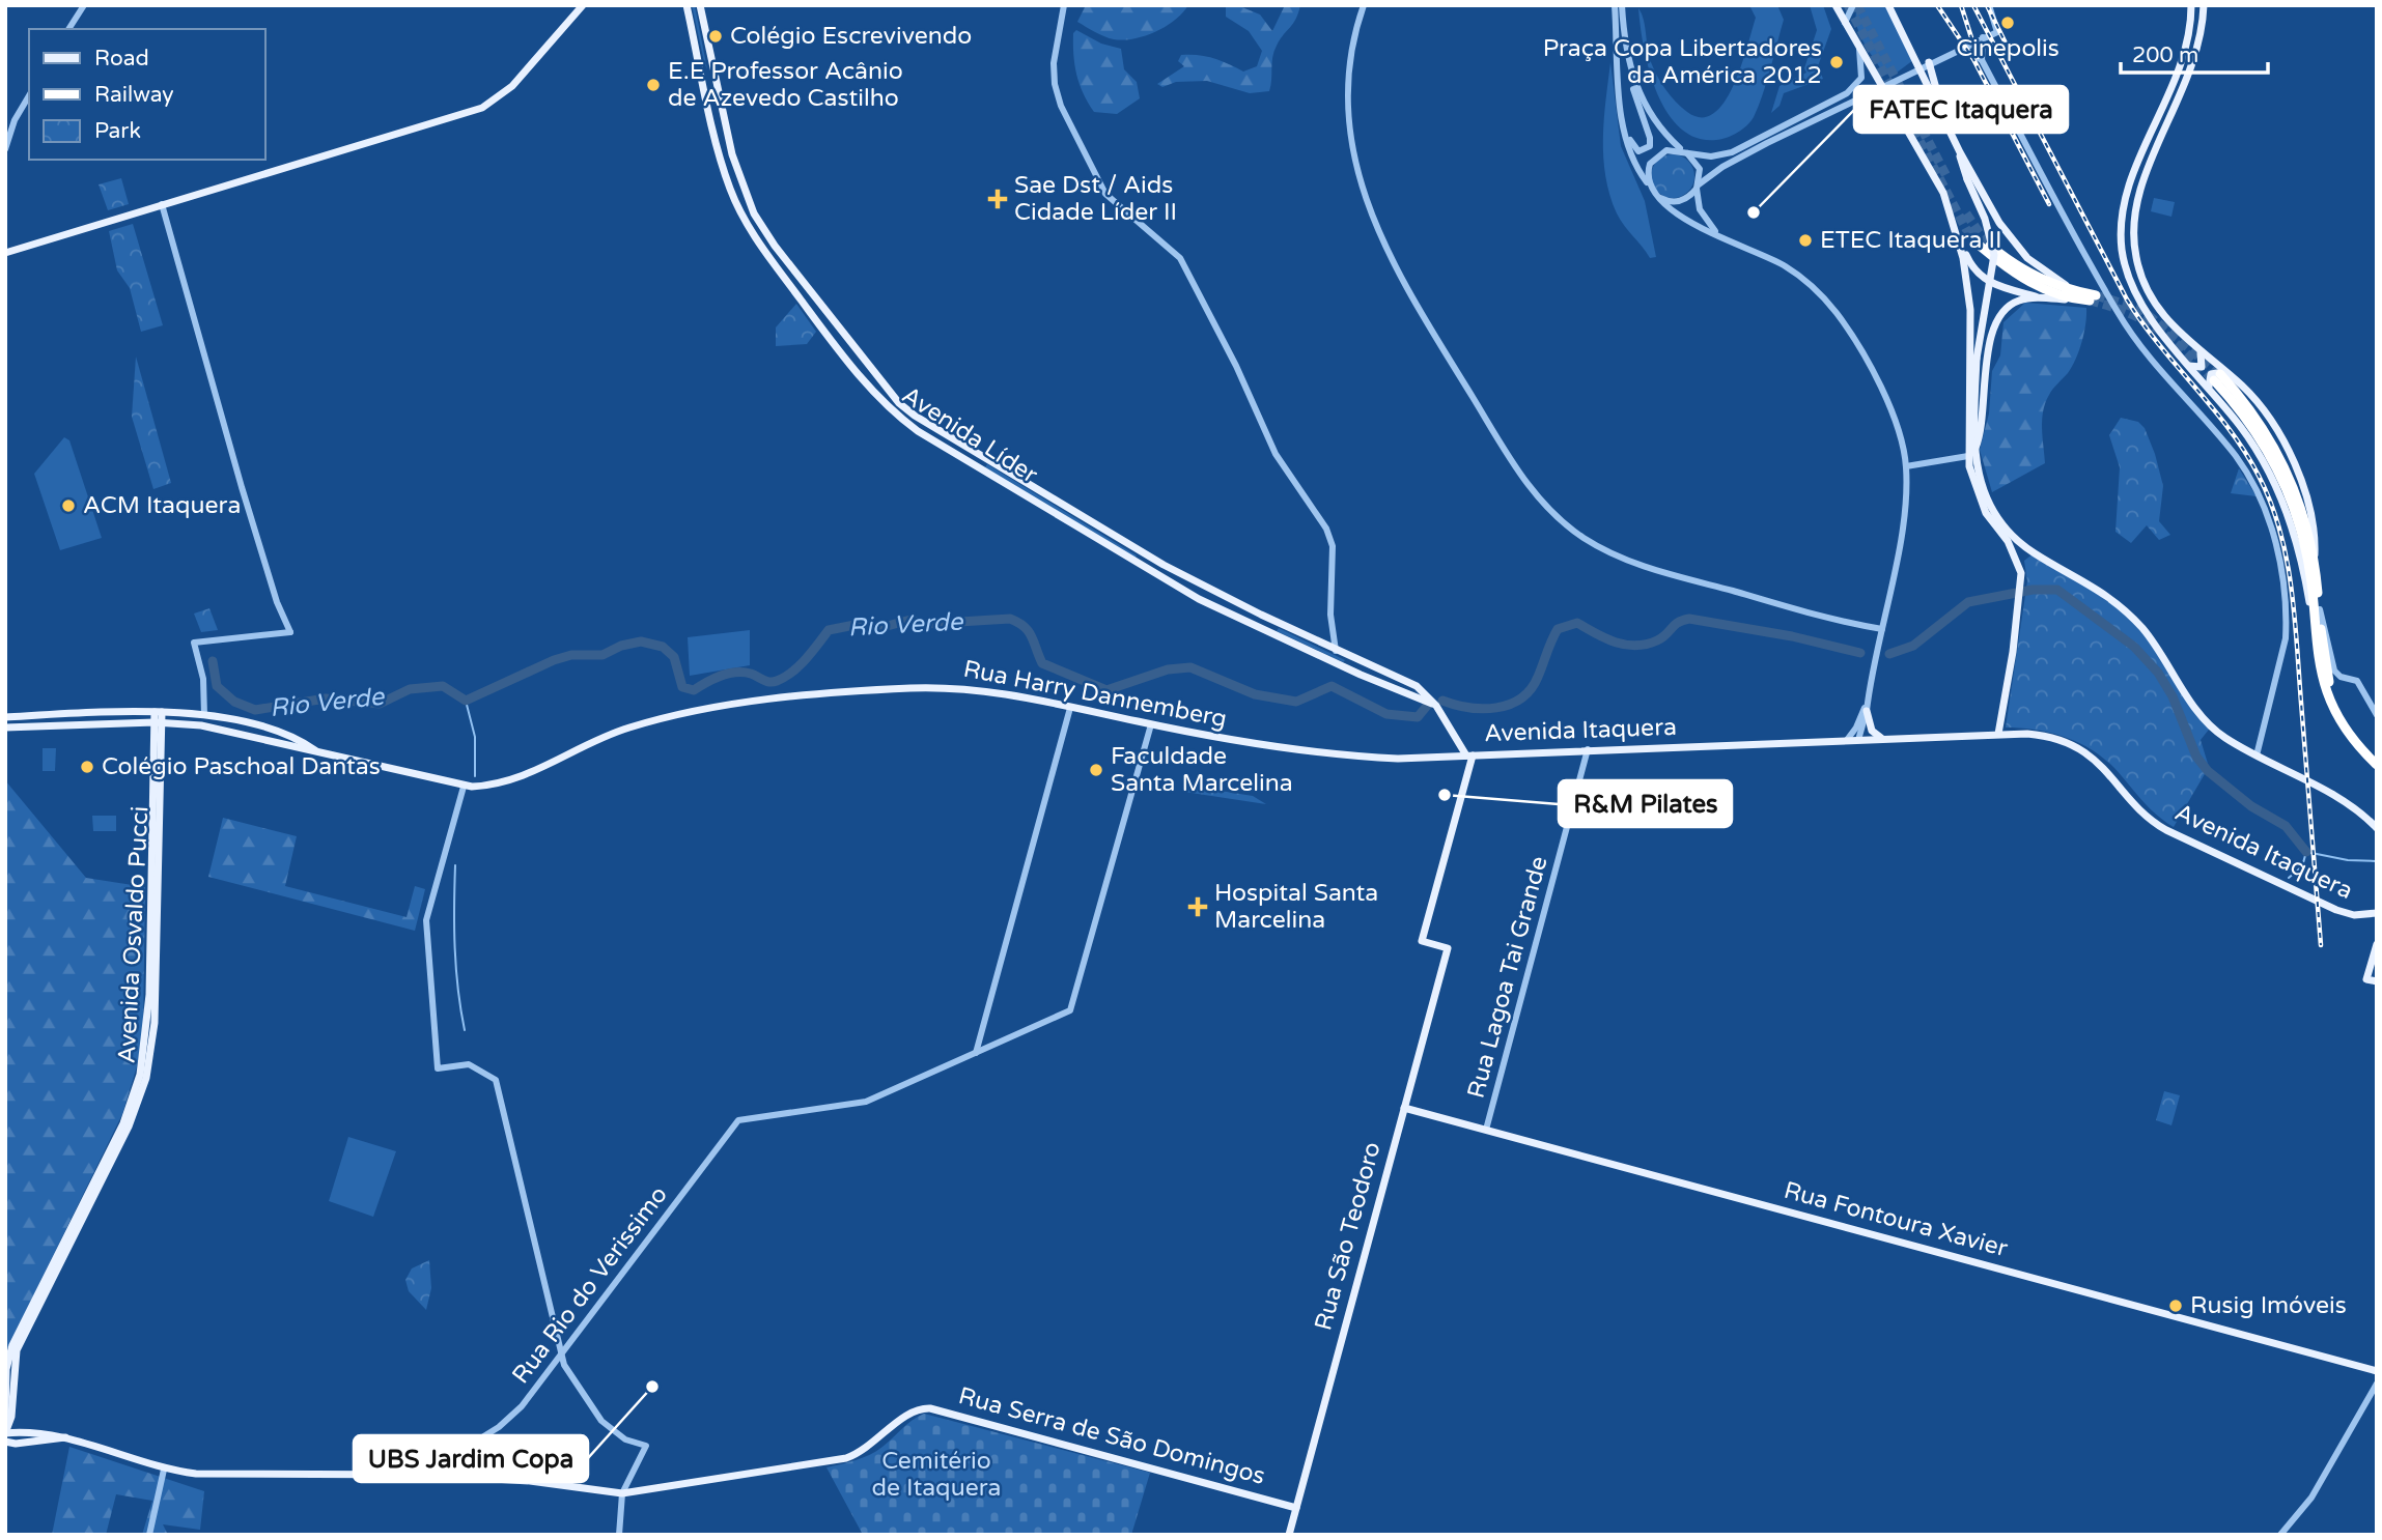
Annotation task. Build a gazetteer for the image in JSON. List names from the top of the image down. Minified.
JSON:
{"streets":{"main road":["Avenida Líder","Rua Harry Dannemberg","Avenida Itaquera","Avenida Osvaldo Pucci","Rua Fontoura Xavier","Rua São Teodoro","Rua Serra de São Domingos"],"street":["Rua Lagoa Tai Grande","Rua Rio do Verissimo"]},"crossings":[["Avenida Líder","Avenida Itaquera"],["Rua Harry Dannemberg","Avenida Itaquera"],["Rua Harry Dannemberg","Rua São Teodoro"],["Avenida Itaquera","Rua Lagoa Tai Grande"],["Avenida Itaquera","Rua São Teodoro"],["Rua Lagoa Tai Grande","Rua Fontoura Xavier"],["Rua Fontoura Xavier","Rua São Teodoro"],["Rua São Teodoro","Rua Serra de São Domingos"]],"water":["Rio Verde"],"parks":["Cemitério de Itaquera"],"places":{"other":["Cinepolis","Colégio Escrevivendo","Praça Copa Libertadores da América 2012","E.E Professor Acânio de Azevedo Castilho","FATEC Itaquera","ETEC Itaquera II","ACM Itaquera","Colégio Paschoal Dantas","Faculdade Santa Marcelina","R&M Pilates","Rusig Imóveis","UBS Jardim Copa"],"health":["Sae Dst / Aids Cidade Líder II","Hospital Santa Marcelina"]},"legend":["Road","Railway","Park"],"scale_bar":"200 m"}
